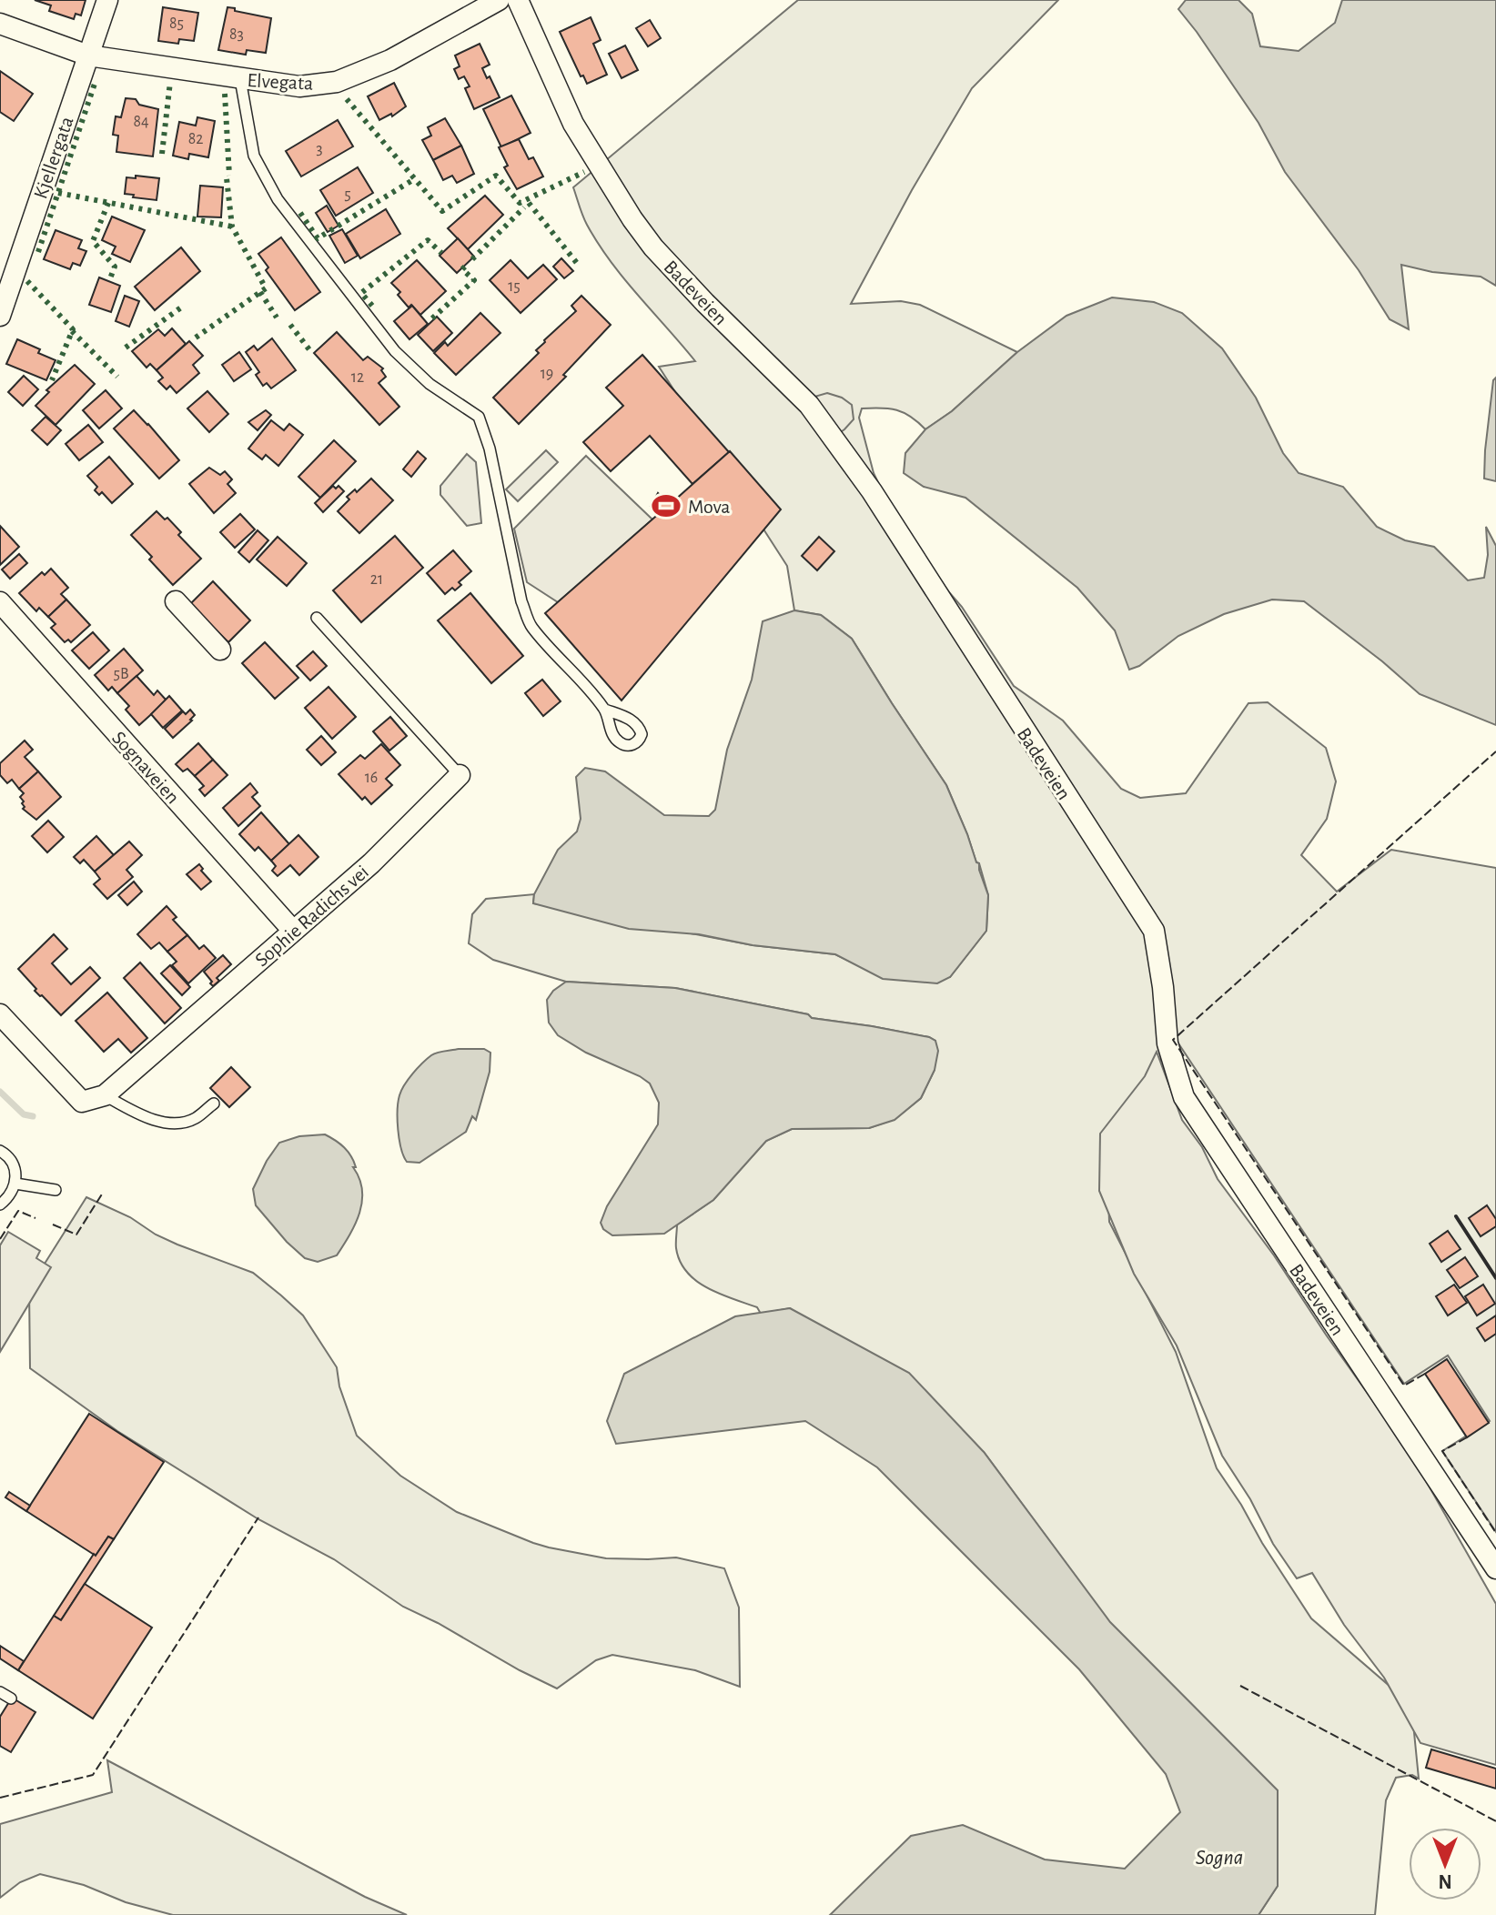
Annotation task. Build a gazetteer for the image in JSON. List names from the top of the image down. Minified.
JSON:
{"streets":{"street":["Elvegata","Kjellergata","Badeveien","Sognaveien","Sophie Radichs vei"]},"crossings":[["Elvegata","Kjellergata"],["Sognaveien","Sophie Radichs vei"]],"water":["Sogna"],"places":{"sports":["Mova"]},"house_numbers":["85","83","84","82","3","5","15","19","12","21","5B","16"],"north":"bottom"}
